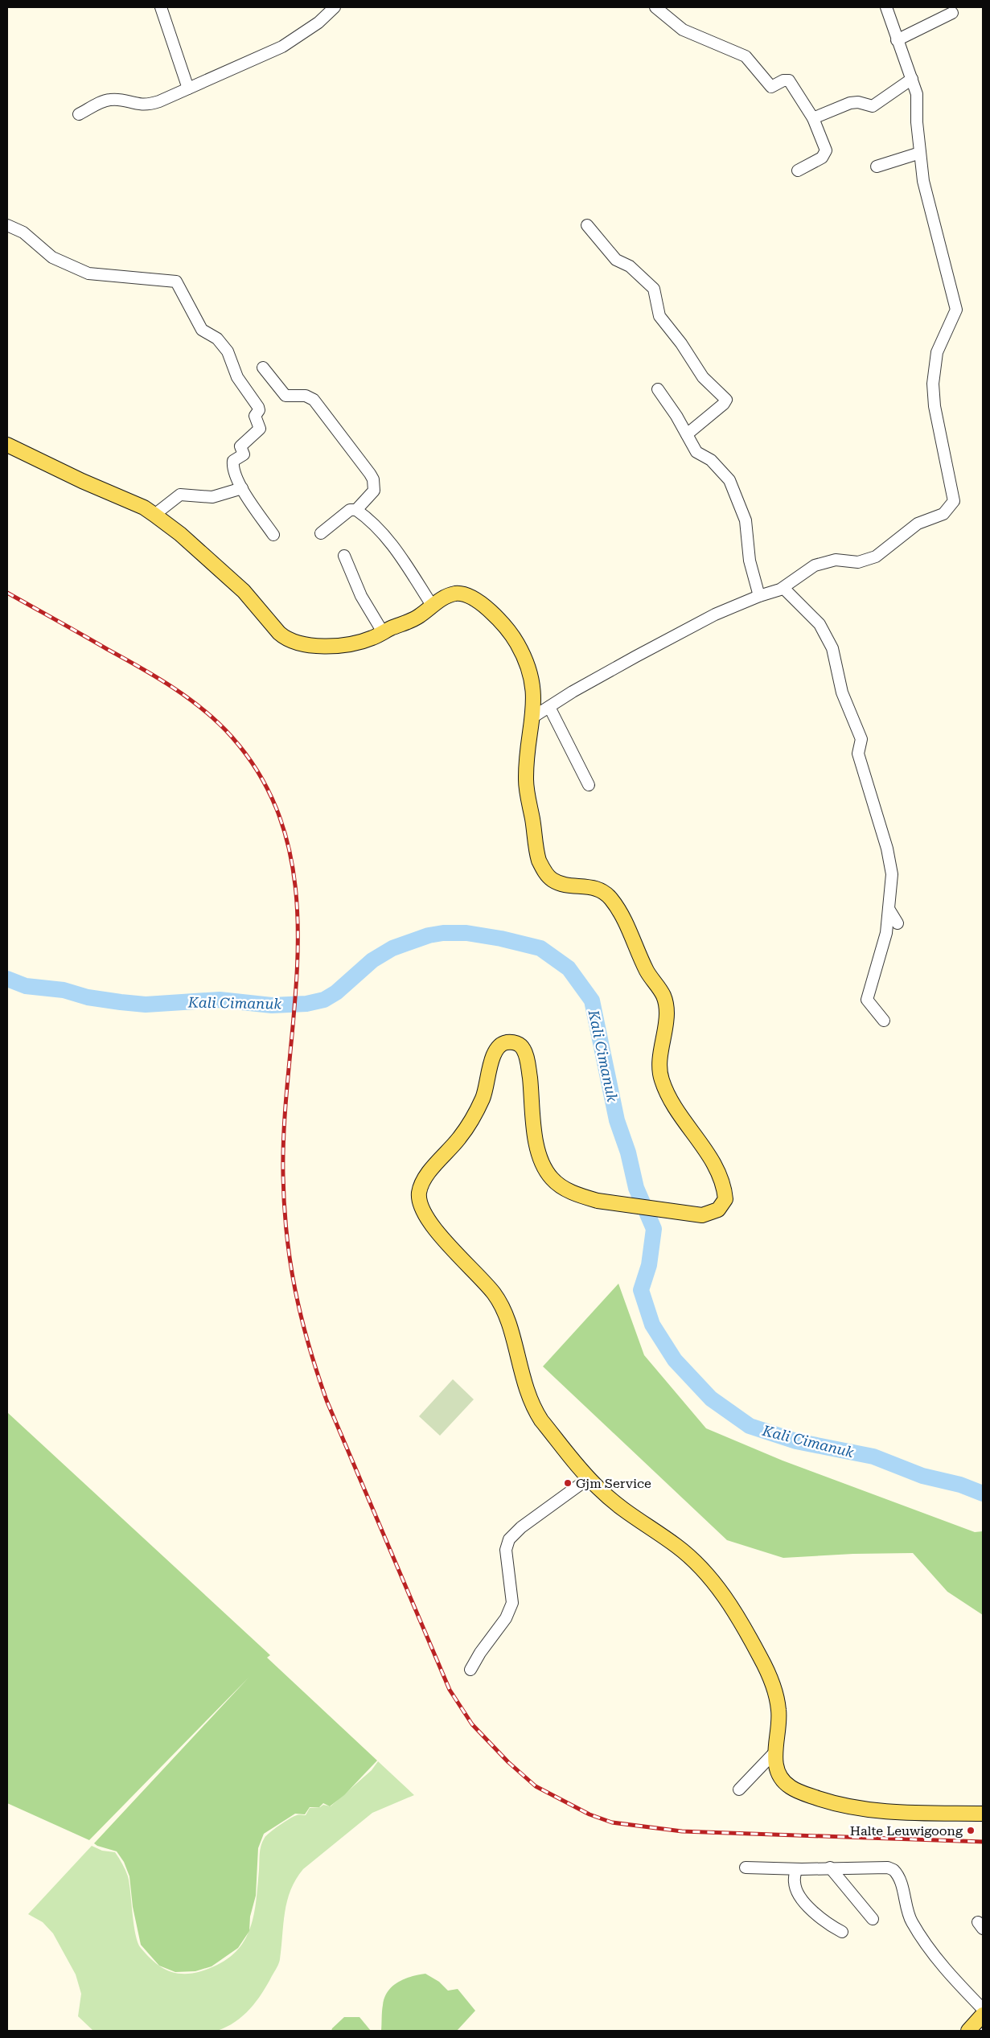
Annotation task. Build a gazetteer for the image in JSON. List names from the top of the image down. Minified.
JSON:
{"water":["Kali Cimanuk"],"places":["Gjm Service","Halte Leuwigoong"]}
